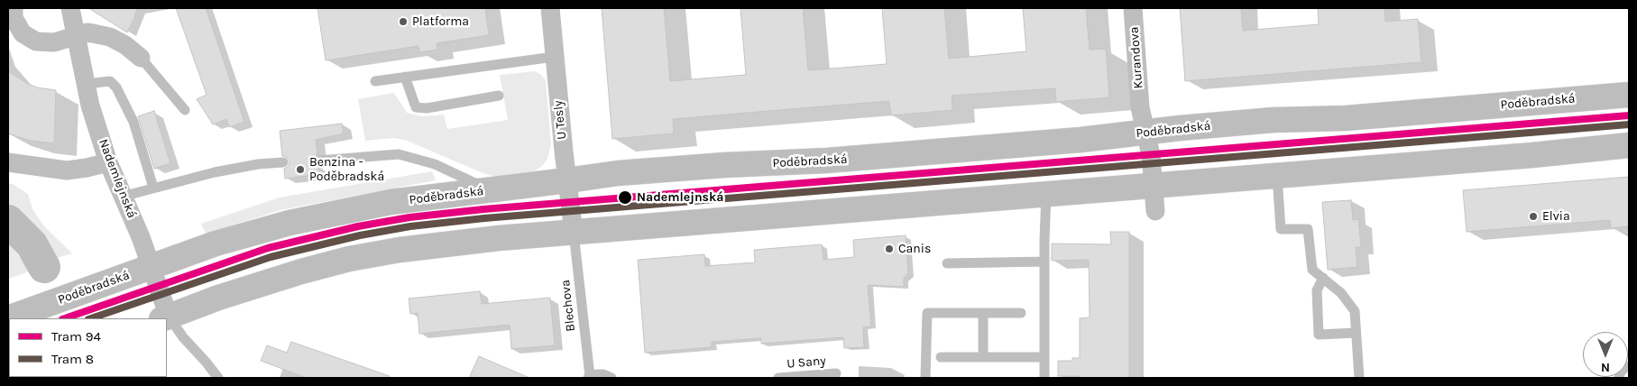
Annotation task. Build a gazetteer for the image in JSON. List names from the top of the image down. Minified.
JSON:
{"streets":{"main road":["Poděbradská"],"street":["Kurandova","U Tesly","Nademlejnská"],"lane":["Blechova","U Sany"]},"crossings":[["Kurandova","Poděbradská"],["Poděbradská","U Tesly"],["Poděbradská","Nademlejnská"],["U Tesly","Blechova"]],"places":["Platforma","Benzina - Poděbradská","Nademlejnská","Elvia","Canis"],"lines":["tram line 94","tram line 8"],"legend":["Tram 94","Tram 8"],"north":"bottom"}
